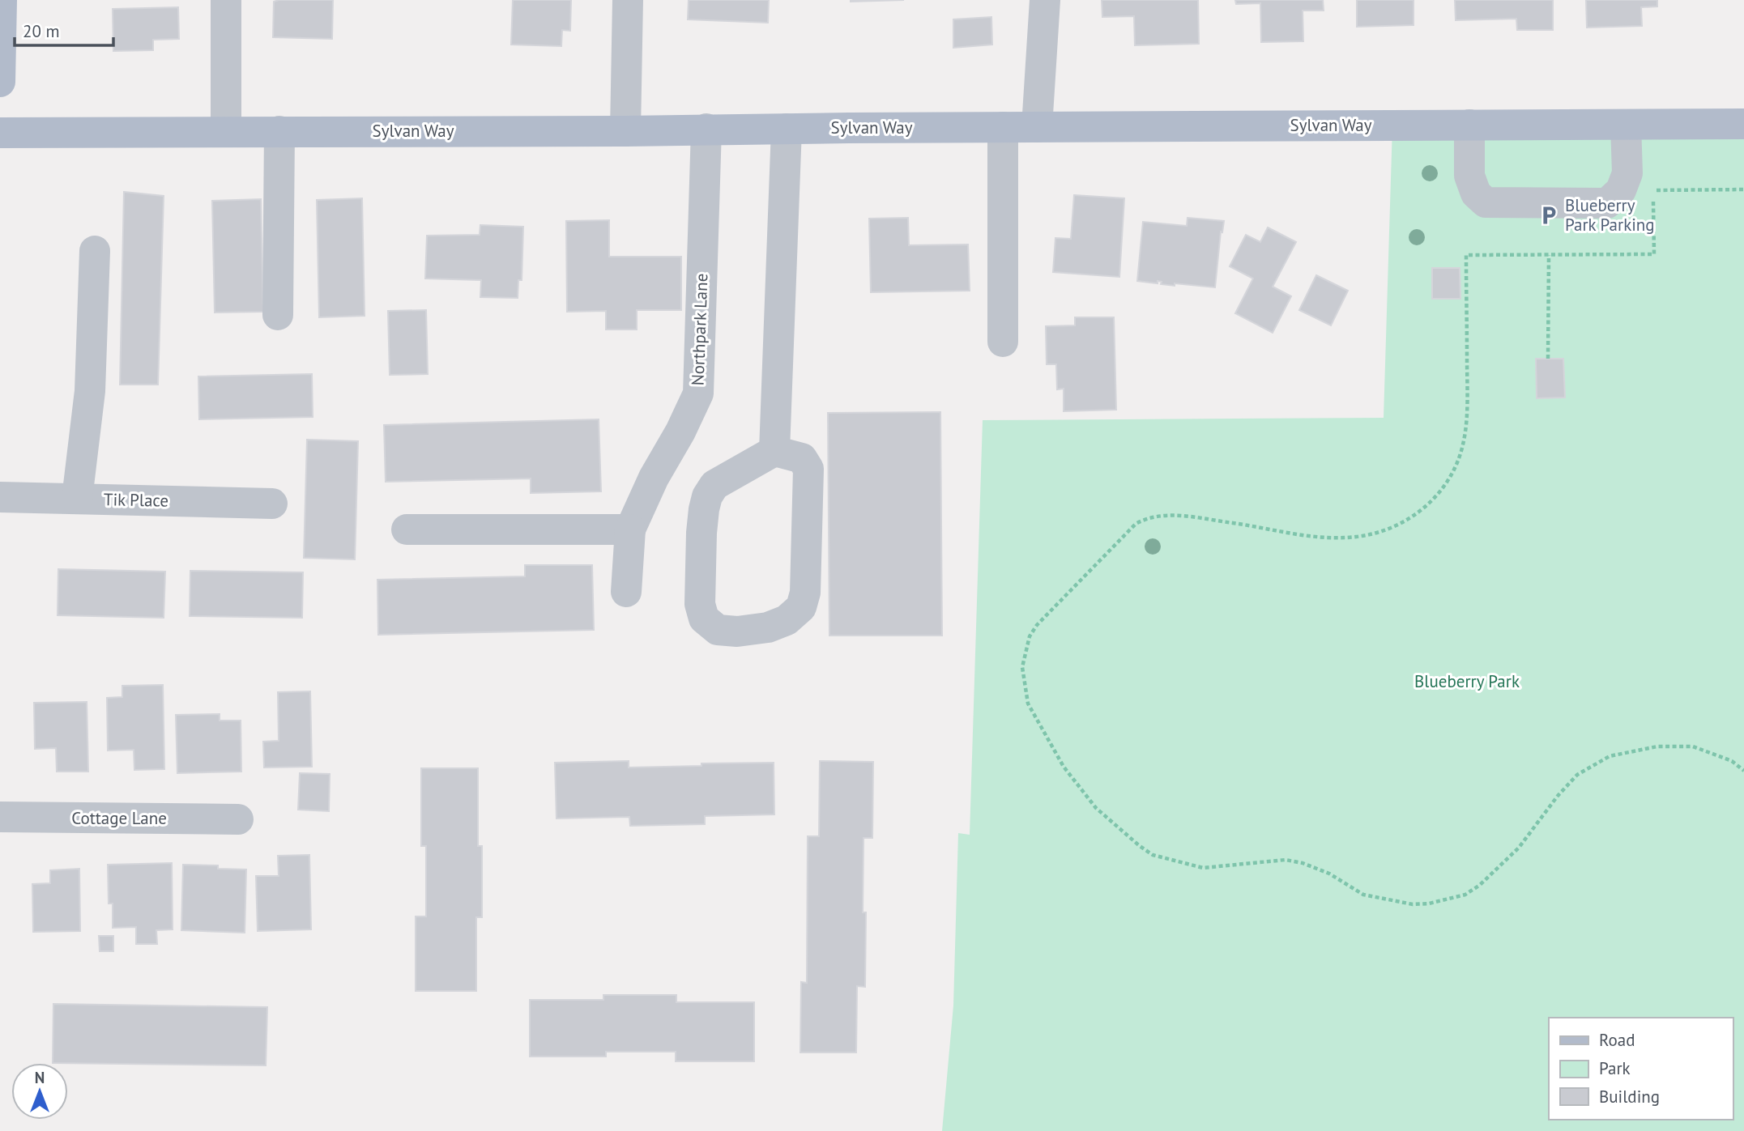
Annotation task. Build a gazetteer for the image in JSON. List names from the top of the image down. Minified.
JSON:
{"streets":{"main road":["Sylvan Way"],"street":["Northpark Lane","Tik Place","Cottage Lane"]},"crossings":[["Sylvan Way","Northpark Lane"]],"parks":["Blueberry Park"],"places":{"parking":["Blueberry Park Parking"]},"legend":["Road","Park","Building"],"scale_bar":"20 m","north":"top"}
